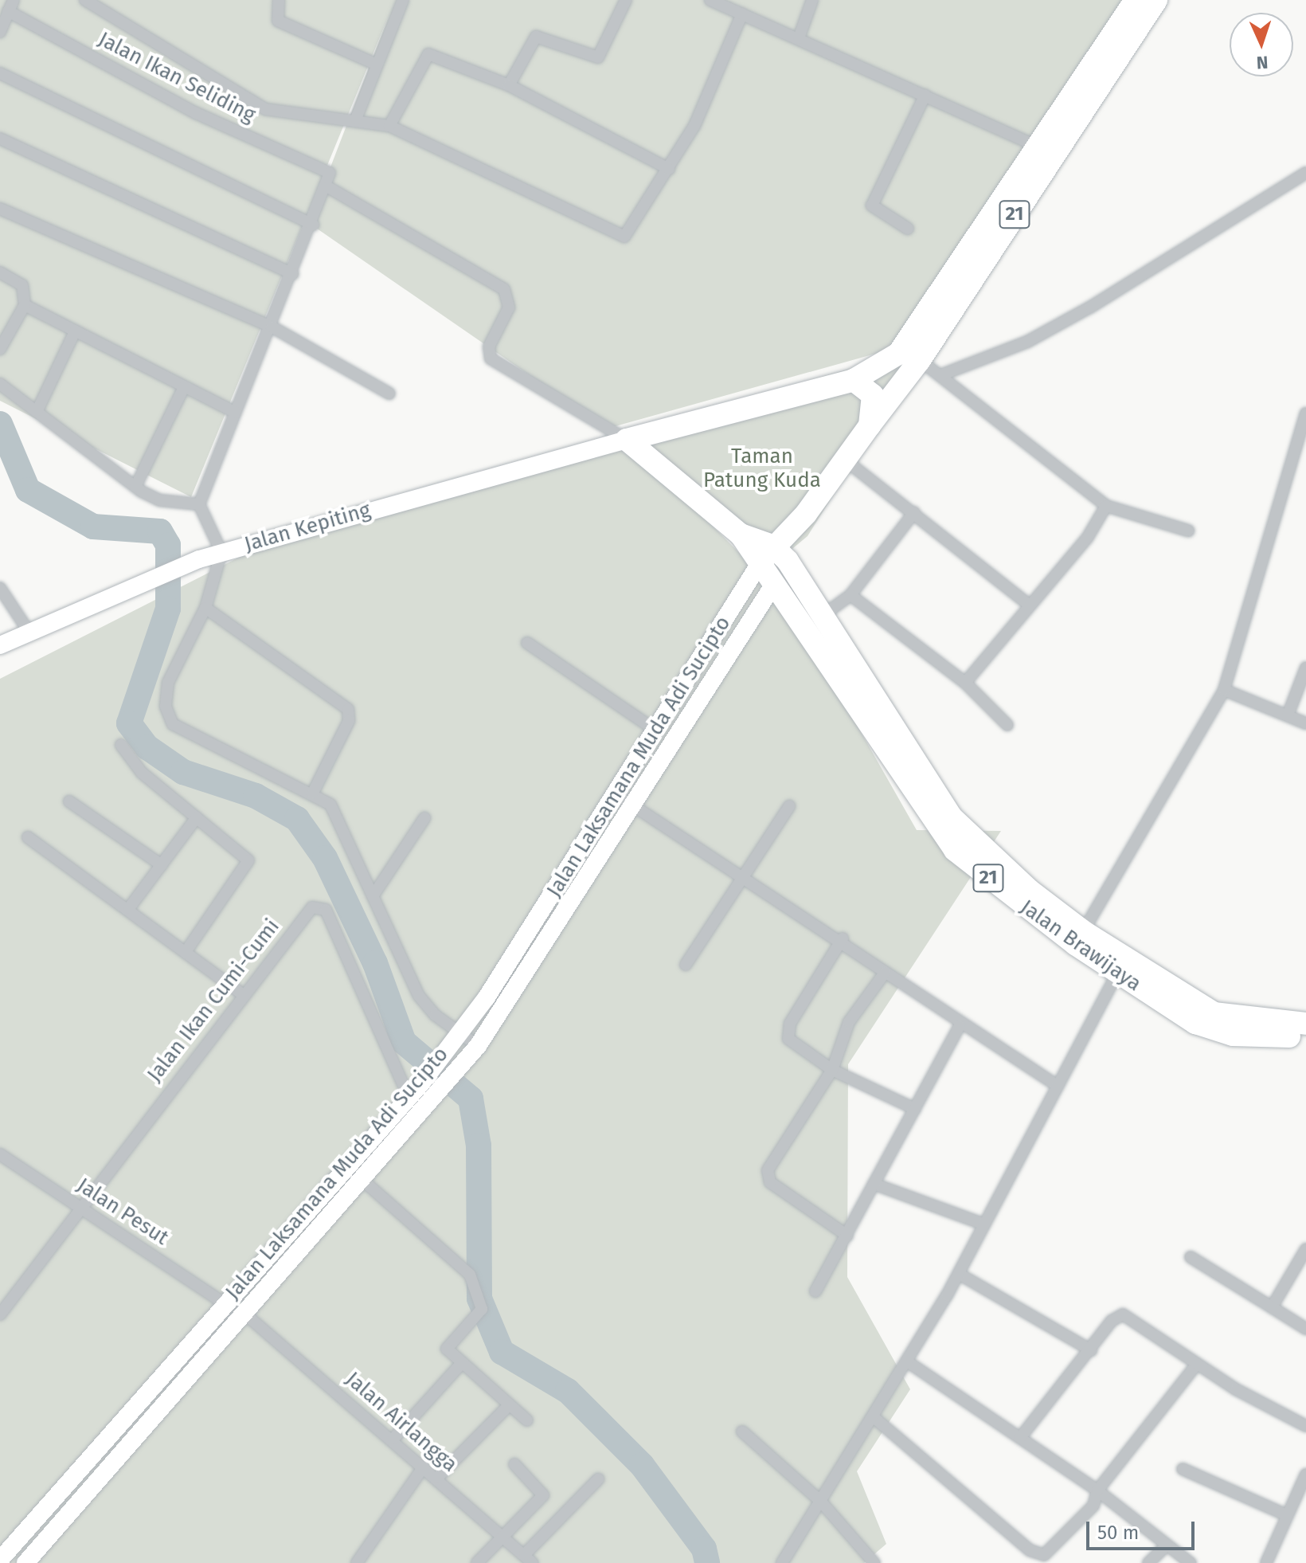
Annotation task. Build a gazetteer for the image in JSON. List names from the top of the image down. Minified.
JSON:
{"streets":{"highway":["21","Jalan Brawijaya"],"main road":["Jalan Kepiting","Jalan Laksamana Muda Adi Sucipto"],"street":["Jalan Ikan Seliding","Jalan Ikan Cumi-Cumi","Jalan Pesut","Jalan Airlangga"]},"crossings":[["21","Jalan Kepiting"],["21","Jalan Laksamana Muda Adi Sucipto"],["21","Jalan Brawijaya"],["Jalan Laksamana Muda Adi Sucipto","Jalan Brawijaya"],["Jalan Laksamana Muda Adi Sucipto","Jalan Ikan Cumi-Cumi"],["Jalan Laksamana Muda Adi Sucipto","Jalan Pesut"],["Jalan Laksamana Muda Adi Sucipto","Jalan Airlangga"],["Jalan Ikan Cumi-Cumi","Jalan Pesut"]],"parks":["Taman Patung Kuda"],"scale_bar":"50 m","north":"bottom"}
